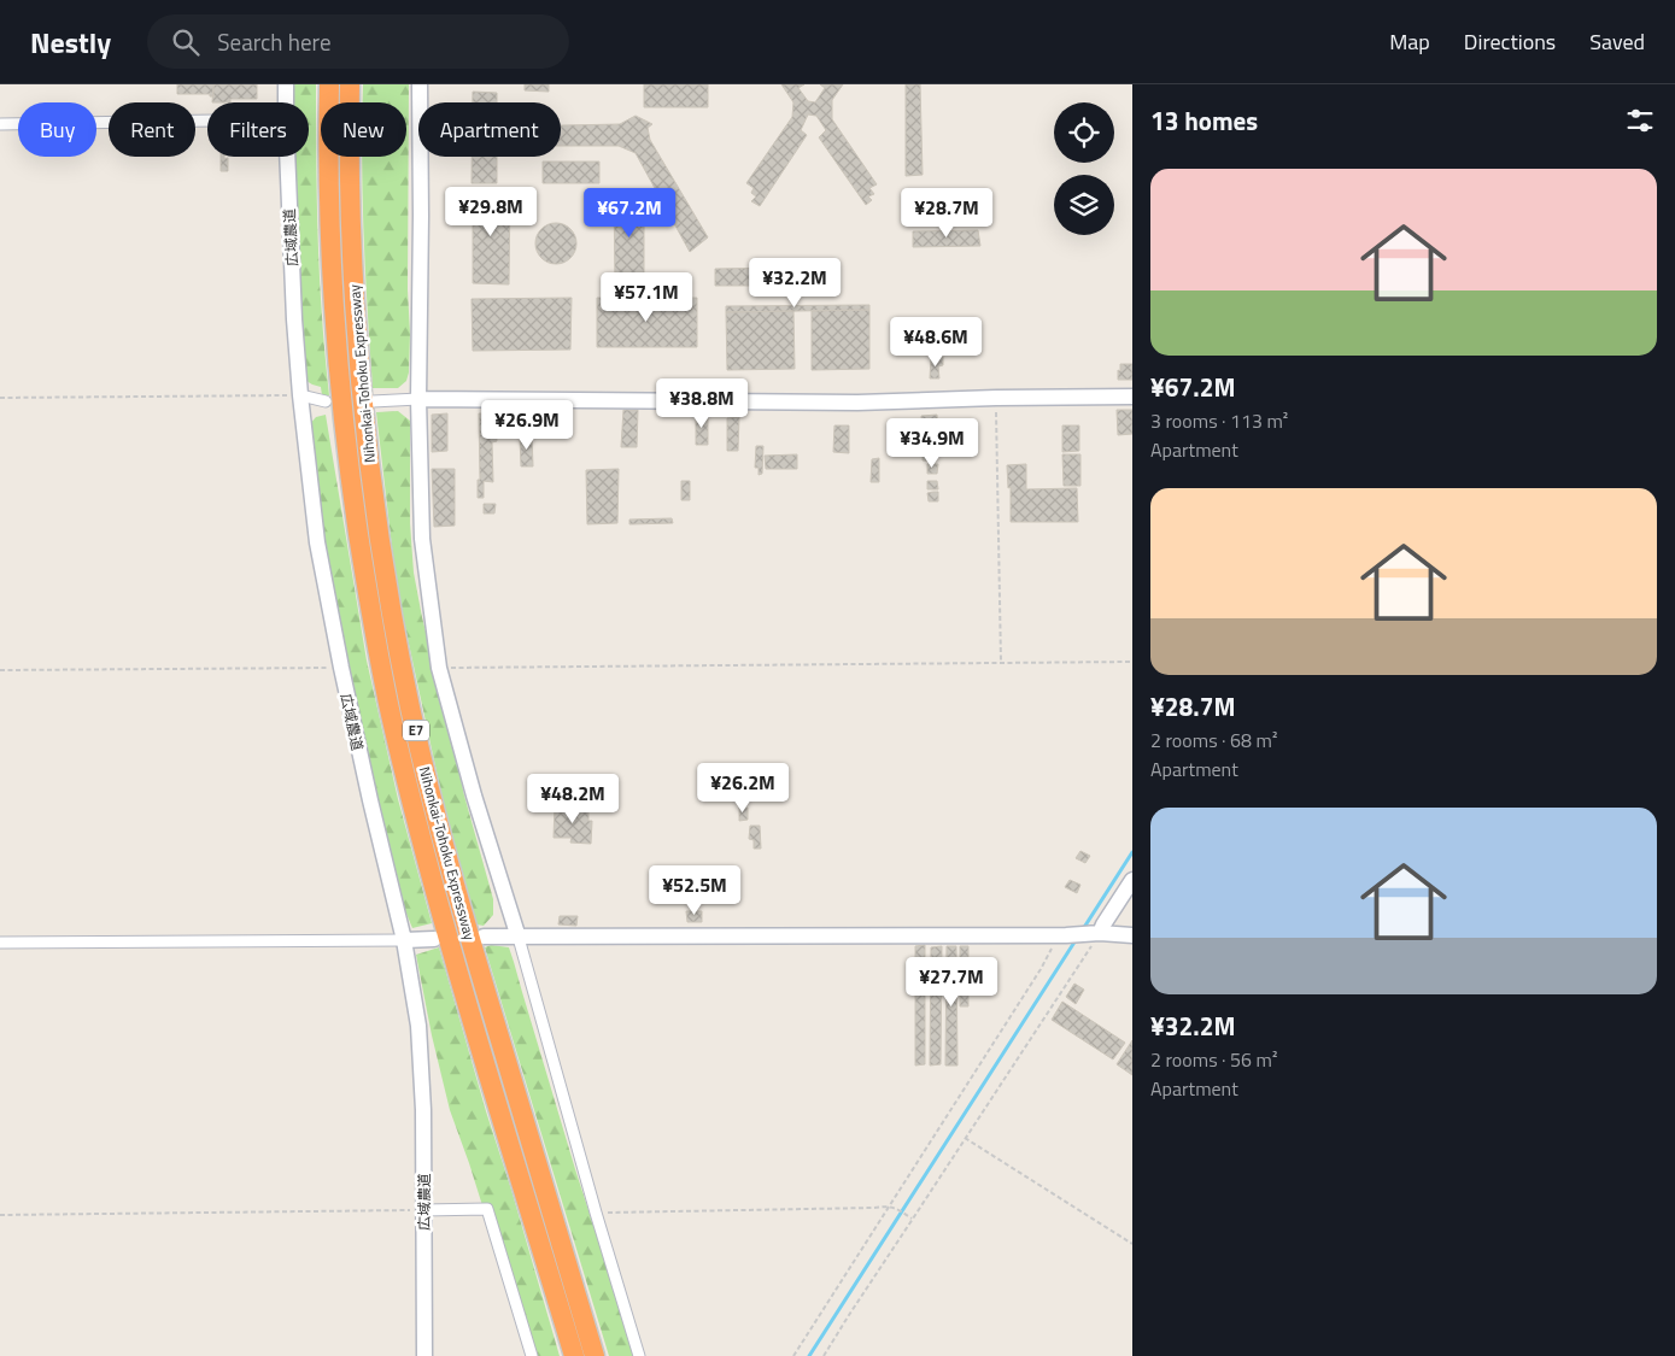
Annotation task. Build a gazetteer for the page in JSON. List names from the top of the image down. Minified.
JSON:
{"streets":{"highway":["Nihonkai-Tohoku Expressway","E7"],"street":["広域農道"]},"page":{"header":"Nestly","search":"Search here","nav":["Map","Directions","Saved"],"heading":"13 homes","chip":["Buy","Rent","Filters","New","Apartment"],"list":[{"name":"¥67.2M","note":"3 rooms · 113 m² · Apartment"},{"name":"¥28.7M","note":"2 rooms · 68 m² · Apartment"},{"name":"¥32.2M","note":"2 rooms · 56 m² · Apartment"}],"price":["¥29.8M","¥67.2M","¥28.7M","¥32.2M","¥57.1M","¥48.6M","¥38.8M","¥26.9M","¥34.9M","¥26.2M","¥48.2M","¥52.5M","¥27.7M"]}}
